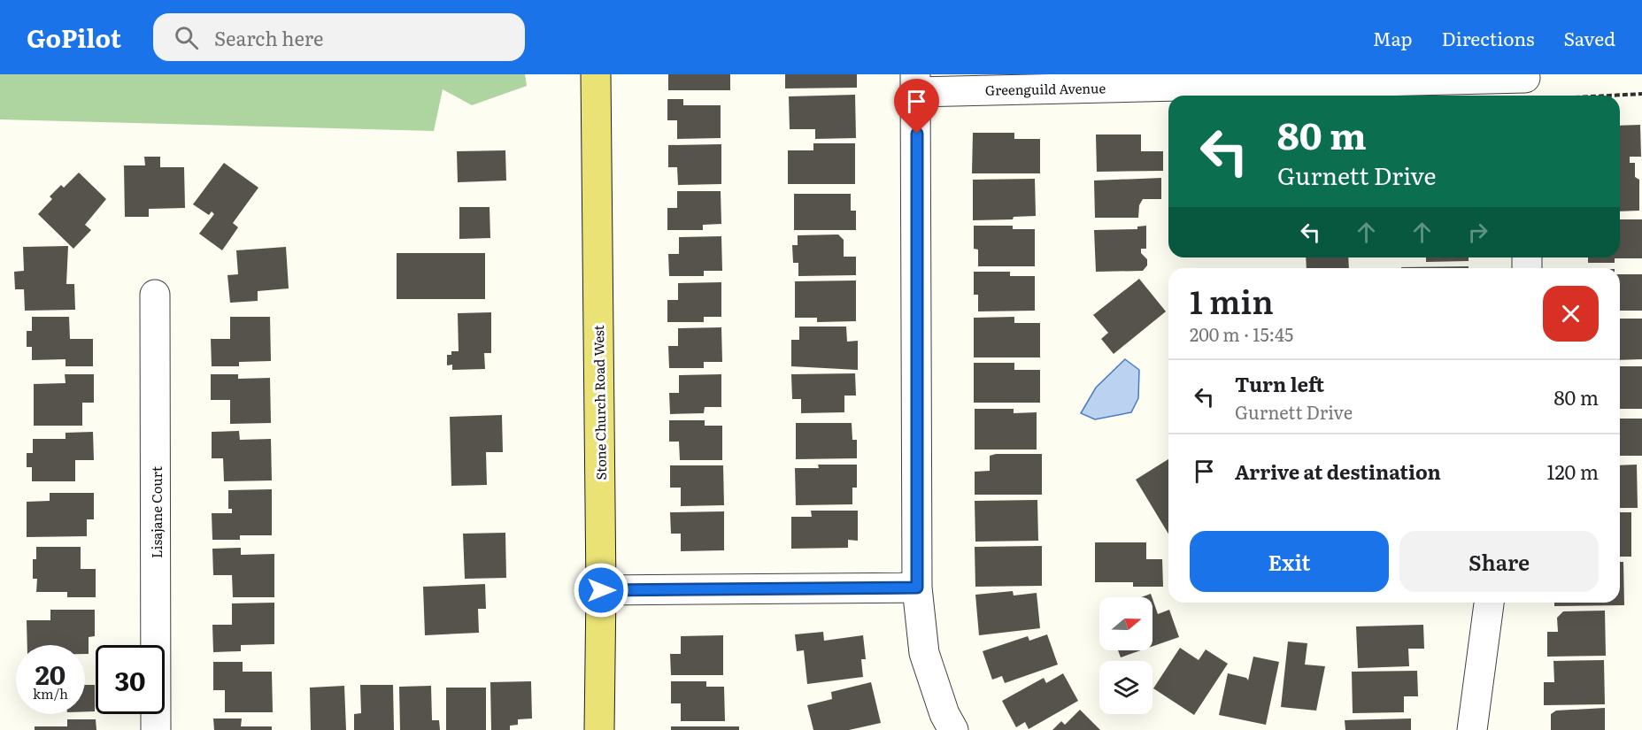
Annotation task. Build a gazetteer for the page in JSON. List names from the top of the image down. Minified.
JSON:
{"streets":{"main road":["Stone Church Road West"],"street":["Greenguild Avenue","Lisajane Court"]},"north":"right","page":{"header":"GoPilot","search":"Search here","nav":["Map","Directions","Saved"],"turn":["80 m","Gurnett Drive"],"heading":["1 min","200 m · 15:45"],"list":[{"name":"Turn left","note":"Gurnett Drive","value":"80 m"},{"name":"Arrive at destination","value":"120 m"}],"buttons":["Exit","Share"],"speed":"20 km/h","limit":"30"}}
